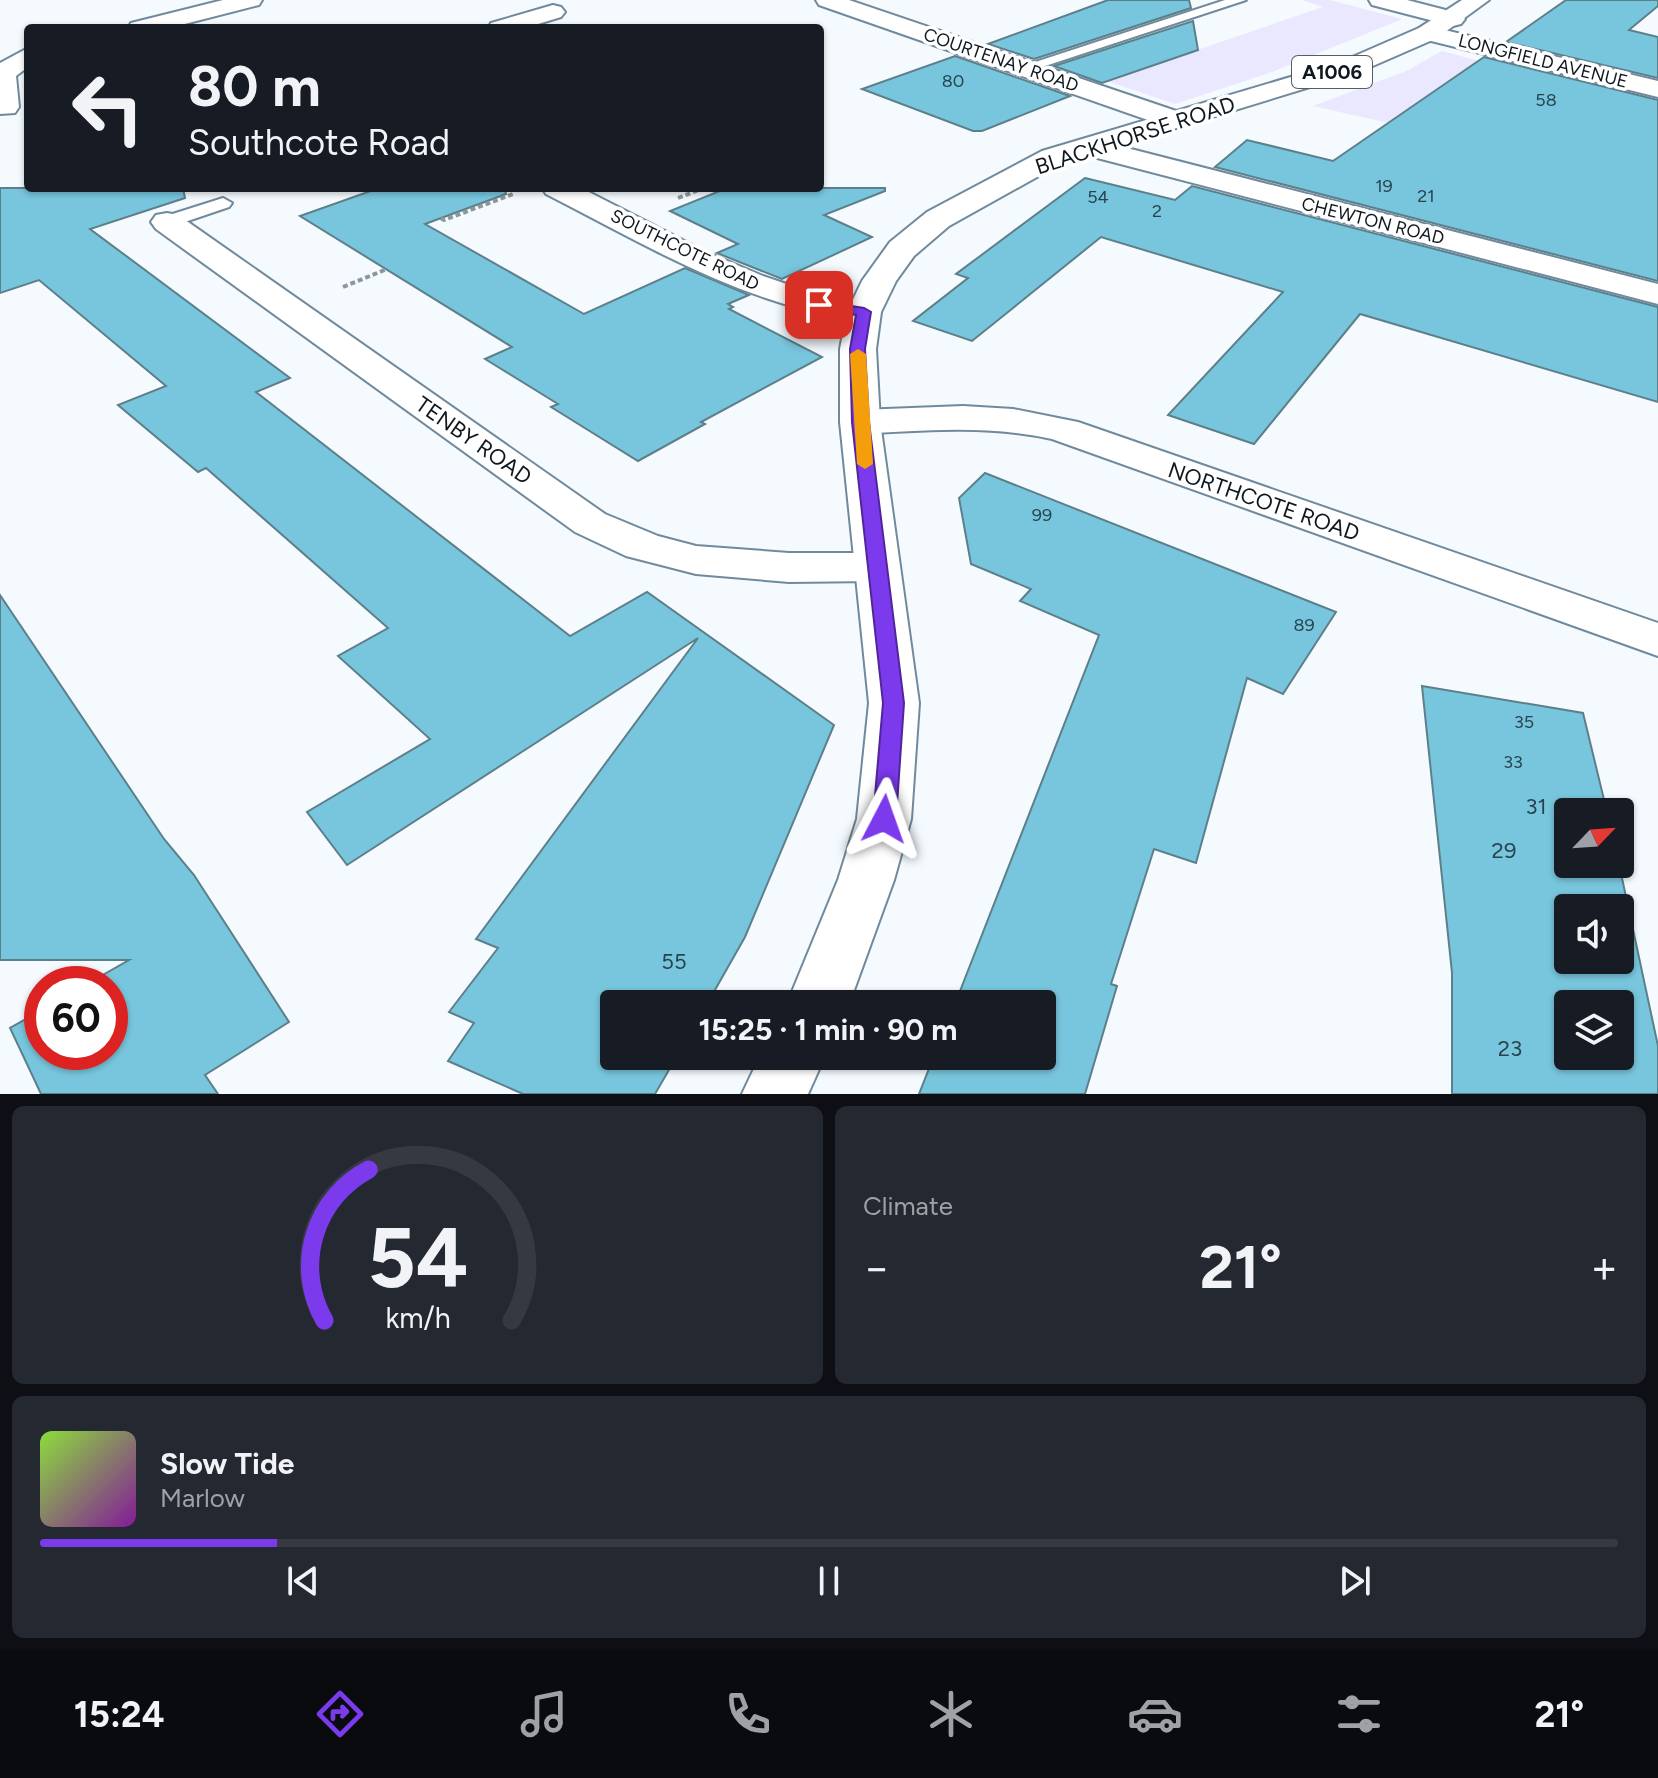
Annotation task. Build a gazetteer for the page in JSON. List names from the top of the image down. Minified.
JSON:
{"streets":{"street":["COURTENAY ROAD","LONGFIELD AVENUE","A1006","BLACKHORSE ROAD","CHEWTON ROAD","SOUTHCOTE ROAD","TENBY ROAD","NORTHCOTE ROAD"]},"crossings":[["COURTENAY ROAD","BLACKHORSE ROAD"],["LONGFIELD AVENUE","BLACKHORSE ROAD"],["BLACKHORSE ROAD","CHEWTON ROAD"],["BLACKHORSE ROAD","SOUTHCOTE ROAD"],["BLACKHORSE ROAD","TENBY ROAD"],["BLACKHORSE ROAD","NORTHCOTE ROAD"]],"house_numbers":["80","58","19","21","54","2","99","89","35","33","31","29","55","23"],"north":"top right","page":{"turn":["80 m","Southcote Road"],"limit":"60","trip":"15:25 · 1 min · 90 m","tile":"Climate","heat":["−","21°","+"],"song":["Slow Tide","Marlow"],"tabs":["15:24","21°"],"gauge":["54","km/h"]}}
